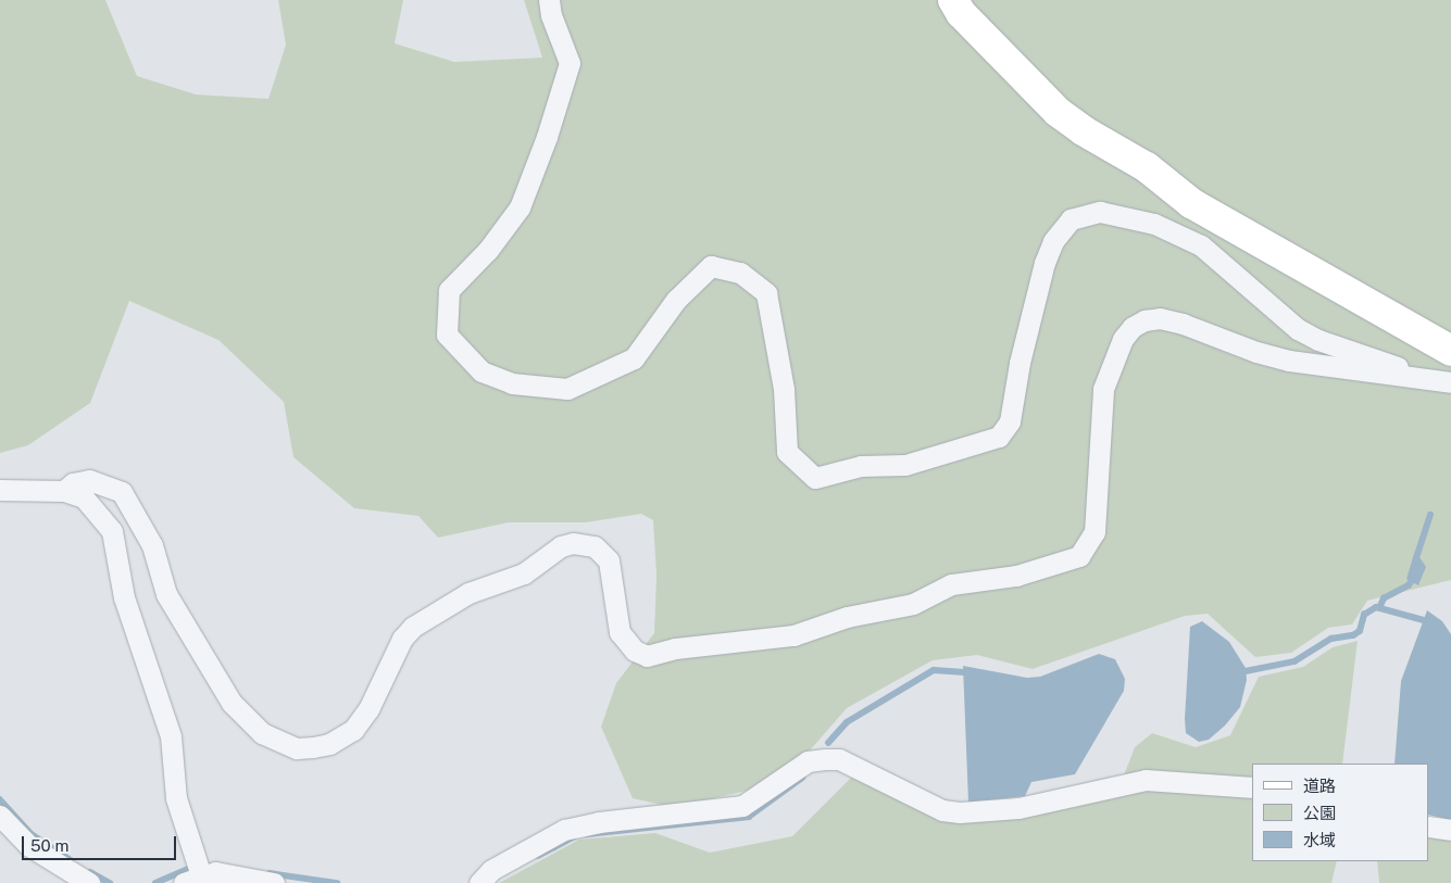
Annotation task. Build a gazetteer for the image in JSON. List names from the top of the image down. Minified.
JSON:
{"legend":["道路","公園","水域"],"scale_bar":"50 m"}
